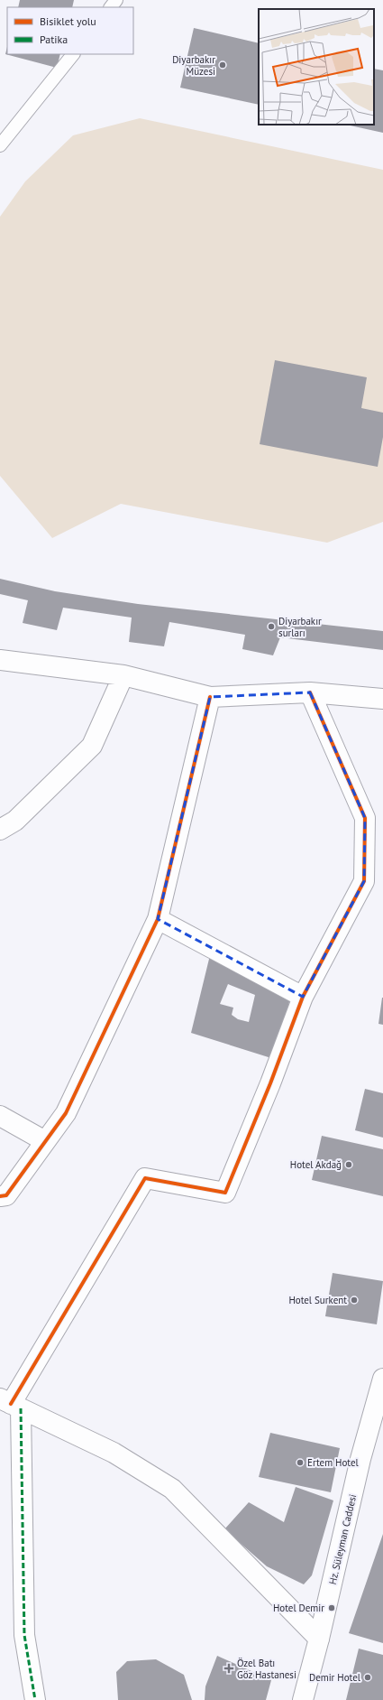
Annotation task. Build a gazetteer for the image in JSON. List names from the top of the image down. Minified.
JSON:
{"streets":{"street":["Hz. Süleyman Caddesi"]},"places":{"other":["Diyarbakır Müzesi","Diyarbakır surları","Hotel Akdağ","Hotel Surkent","Ertem Hotel","Hotel Demir","Demir Hotel"],"health":["Özel Batı Göz Hastanesi"]},"legend":["Bisiklet yolu","Patika"]}
